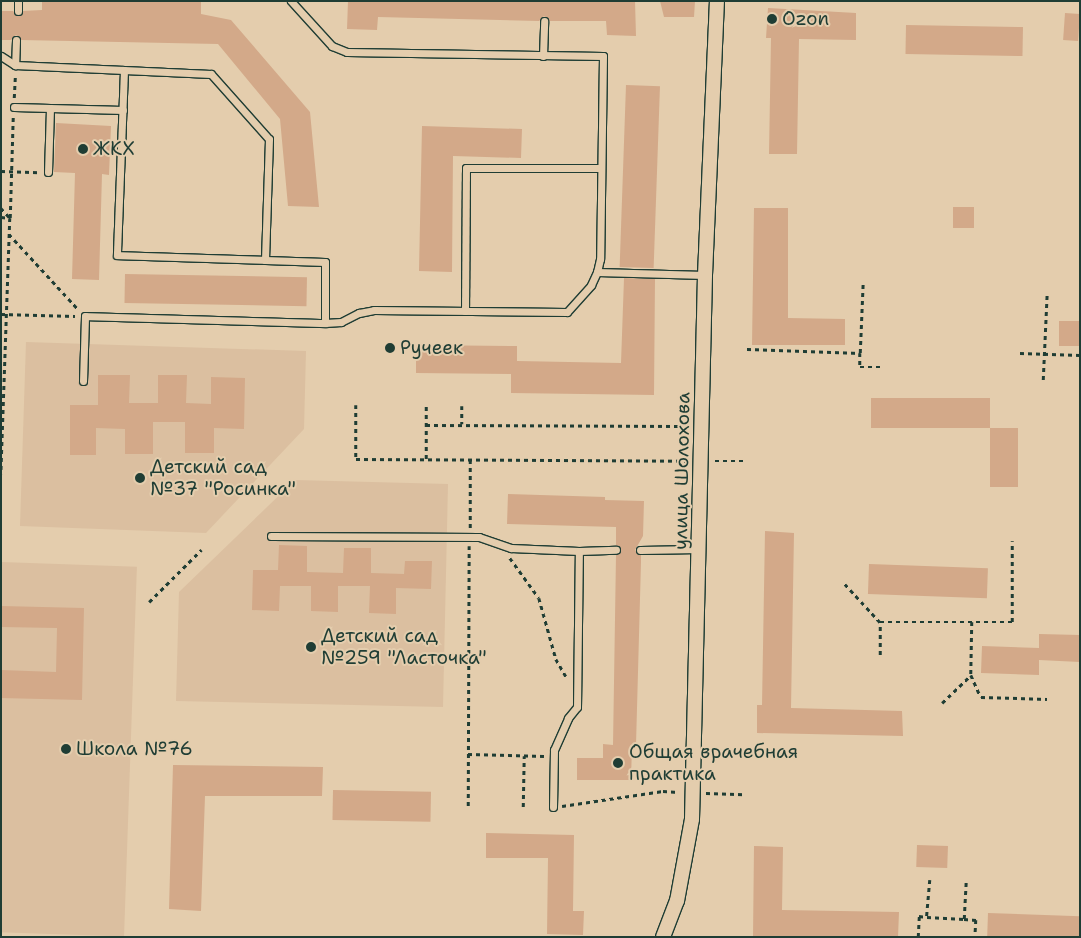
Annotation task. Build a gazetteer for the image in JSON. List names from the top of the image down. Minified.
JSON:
{"streets":{"street":["улица Шолохова"]},"places":["Ozon","ЖКХ","Ручеек","Детский сад №37 \"Росинка\"","Детский сад №259 \"Ласточка\"","Школа №76","Общая врачебная практика"]}
